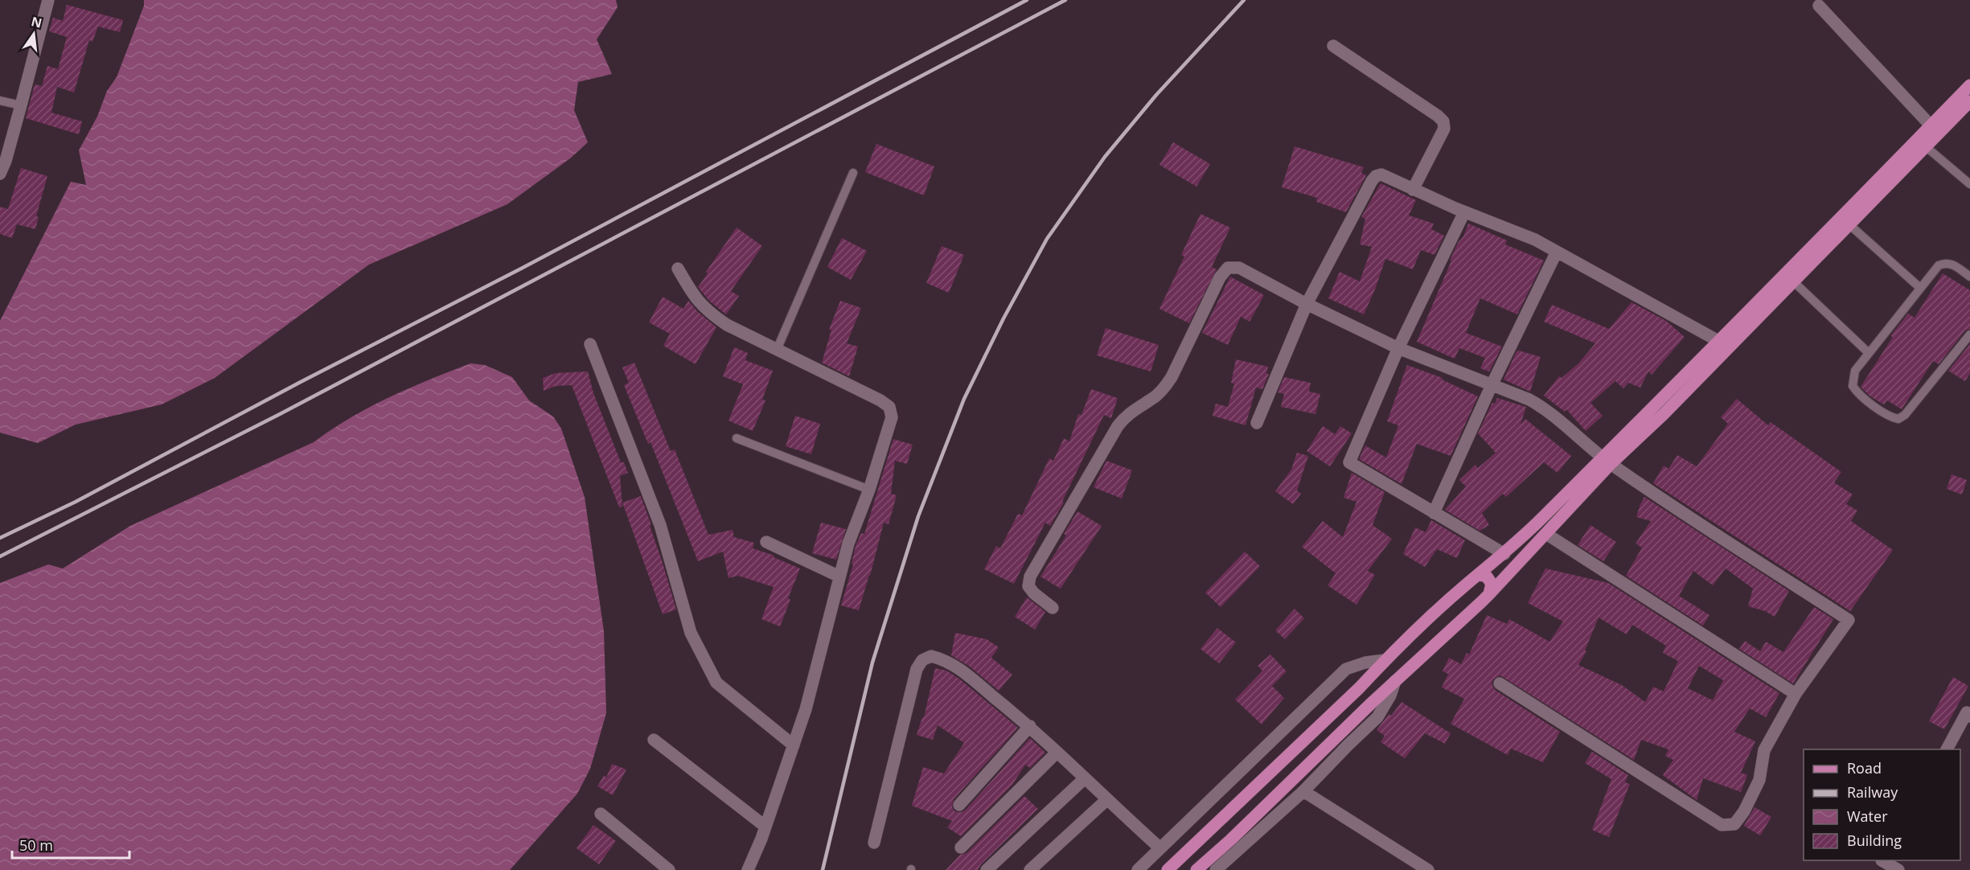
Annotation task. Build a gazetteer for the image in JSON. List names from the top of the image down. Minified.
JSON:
{"legend":["Road","Railway","Water","Building"],"scale_bar":"50 m","north":"top"}
